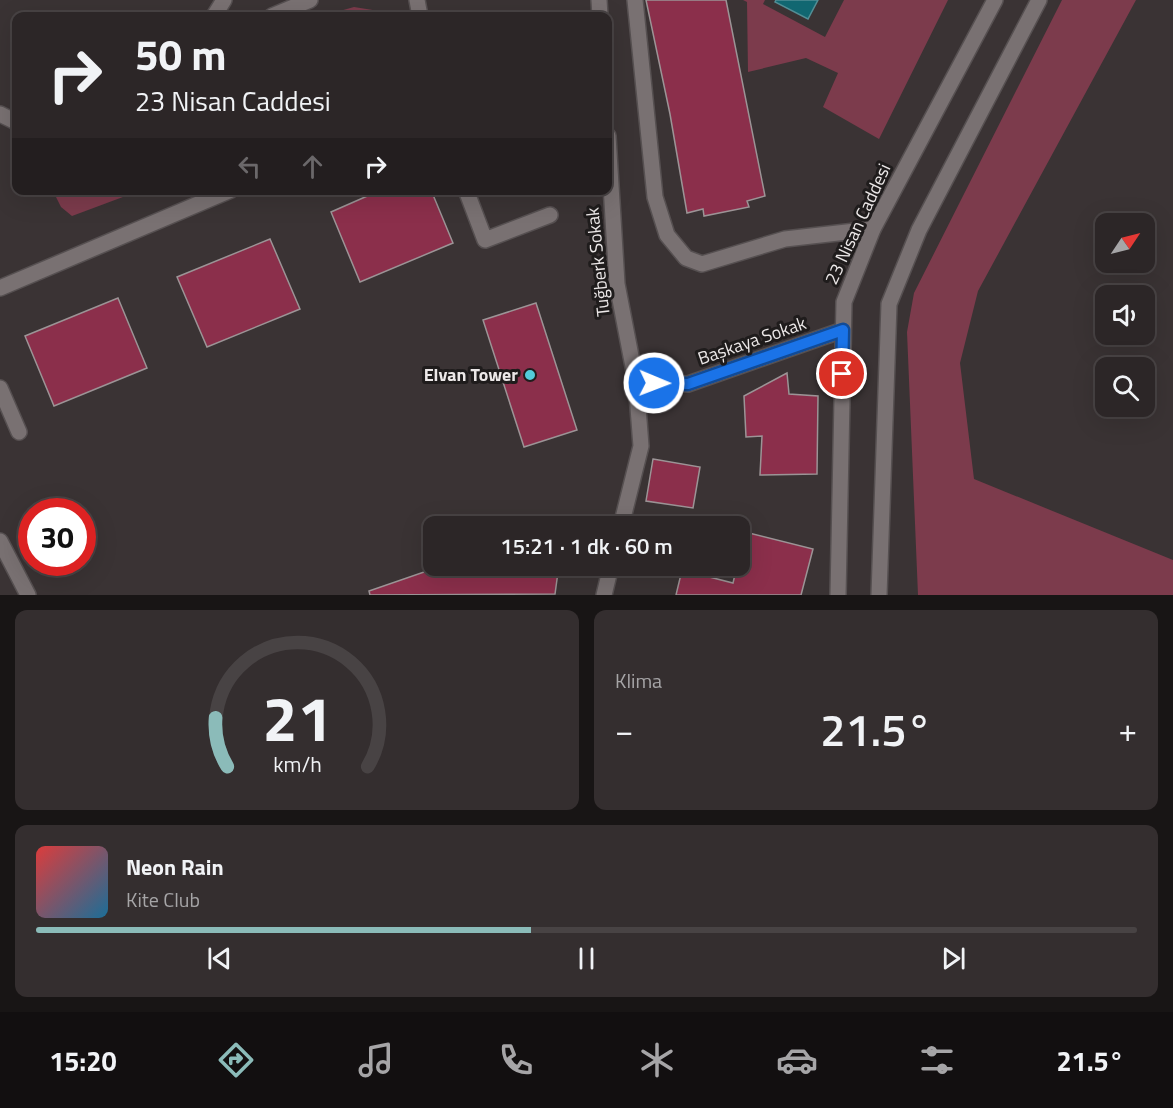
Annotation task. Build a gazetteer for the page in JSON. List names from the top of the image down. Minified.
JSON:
{"streets":{"street":["23 Nisan Caddesi","Tuğberk Sokak","Başkaya Sokak"]},"crossings":[["23 Nisan Caddesi","Başkaya Sokak"],["Tuğberk Sokak","Başkaya Sokak"]],"places":["Elvan Tower"],"north":"top right","page":{"turn":["50 m","23 Nisan Caddesi"],"limit":"30","trip":"15:21 · 1 dk · 60 m","tile":"Klima","heat":["−","21.5°","+"],"song":["Neon Rain","Kite Club"],"tabs":["15:20","21.5°"],"gauge":["21","km/h"]}}
